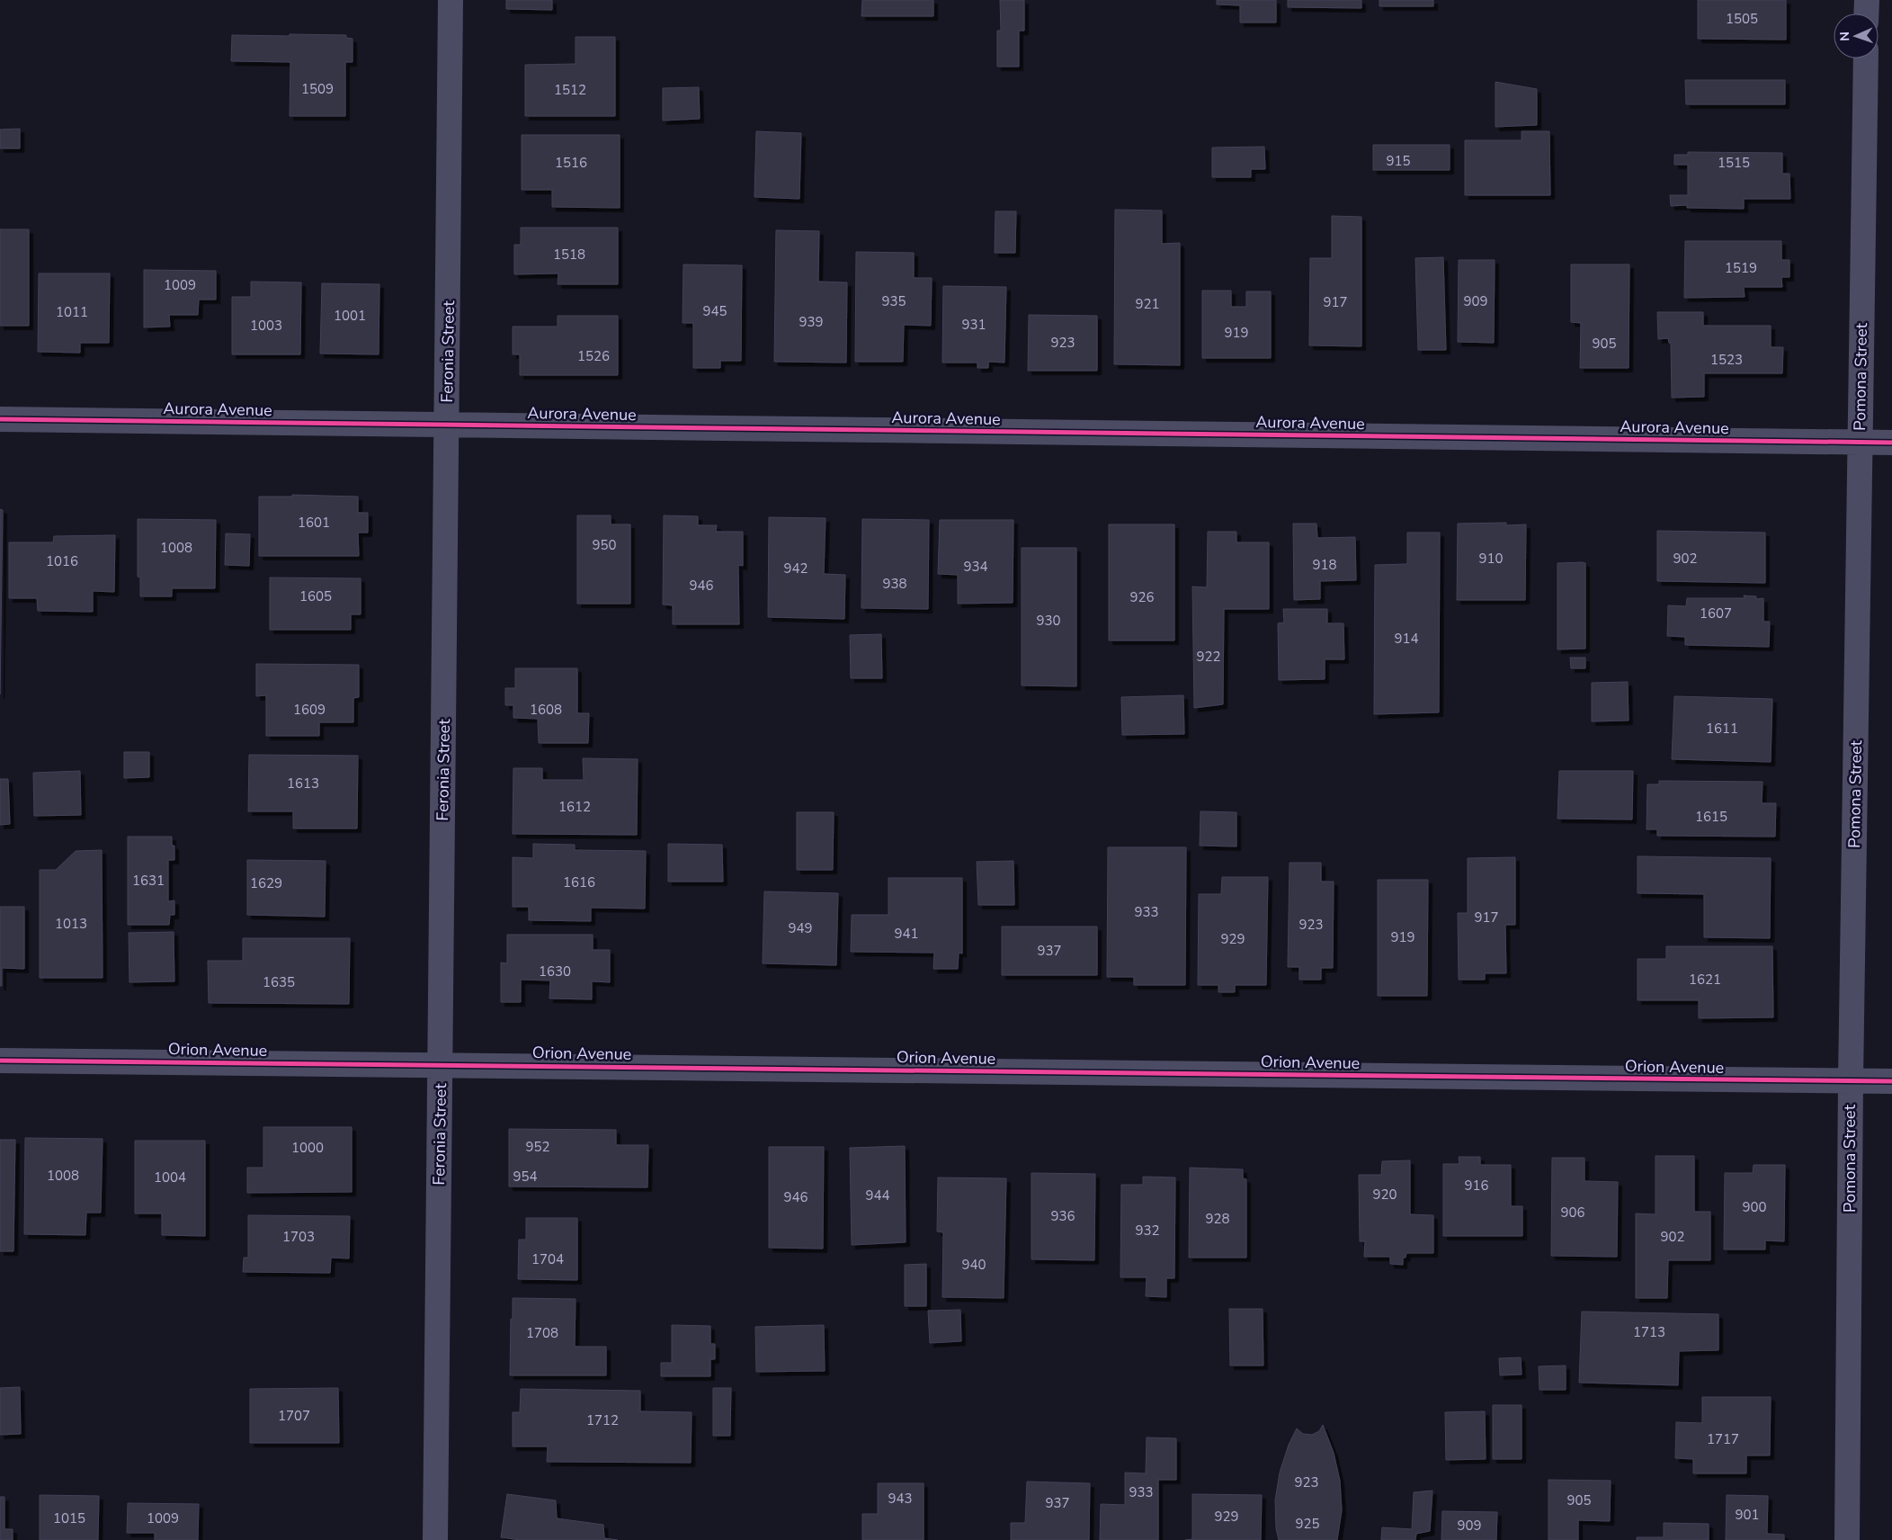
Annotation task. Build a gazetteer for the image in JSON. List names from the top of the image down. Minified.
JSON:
{"streets":{"street":["Feronia Street","Pomona Street","Aurora Avenue","Orion Avenue"]},"crossings":[["Feronia Street","Aurora Avenue"],["Feronia Street","Orion Avenue"],["Pomona Street","Aurora Avenue"],["Pomona Street","Orion Avenue"]],"house_numbers":["1505","1509","1512","915","1516","1515","1518","1519","1009","935","909","917","921","945","1011","1001","939","931","1003","919","923","905","1526","1523","1601","950","1008","910","902","1016","918","934","942","938","946","1605","926","1607","930","914","922","1609","1608","1611","1613","1612","1615","1631","1616","1629","933","917","1013","923","949","941","919","929","937","1630","1621","1635","952","1000","1008","954","1004","916","920","944","946","900","906","936","928","932","1703","902","1704","940","1713","1708","1707","1712","1717","923","933","943","905","937","901","929","1015","1009","925","909"],"north":"left"}
